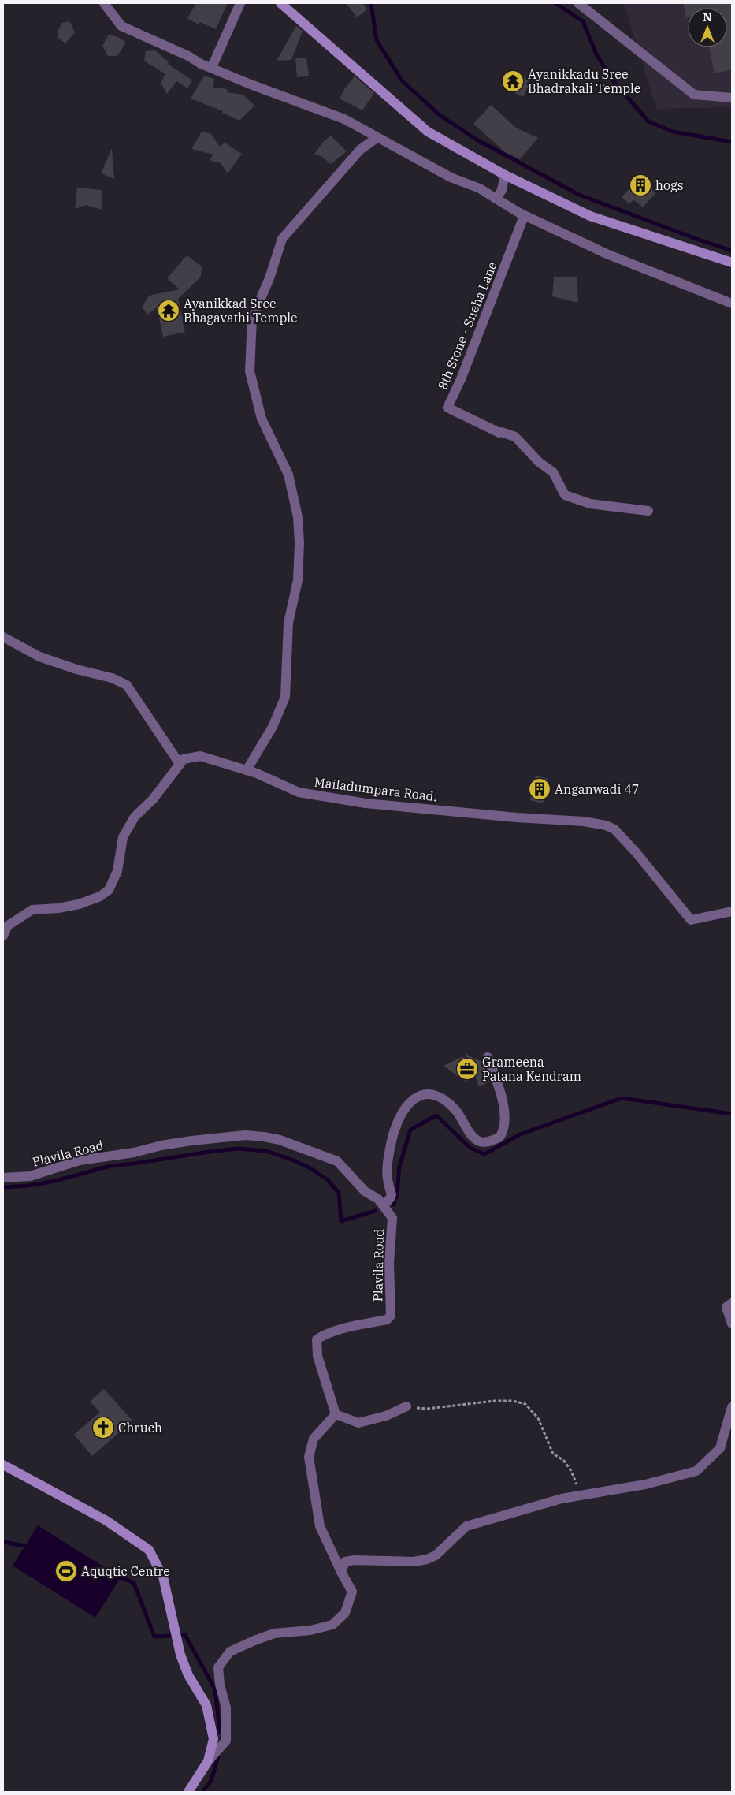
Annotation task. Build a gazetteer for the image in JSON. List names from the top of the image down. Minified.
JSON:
{"streets":{"street":["8th Stone - Sneha Lane","Mailadumpara Road.","Plavila Road"]},"places":{"temple":["Ayanikkadu Sree Bhadrakali Temple","Ayanikkad Sree Bhagavathi Temple"],"building":["hogs","Anganwadi 47"],"office":["Grameena Patana Kendram"],"church":["Chruch"],"sports":["Aquqtic Centre"]},"north":"top"}
